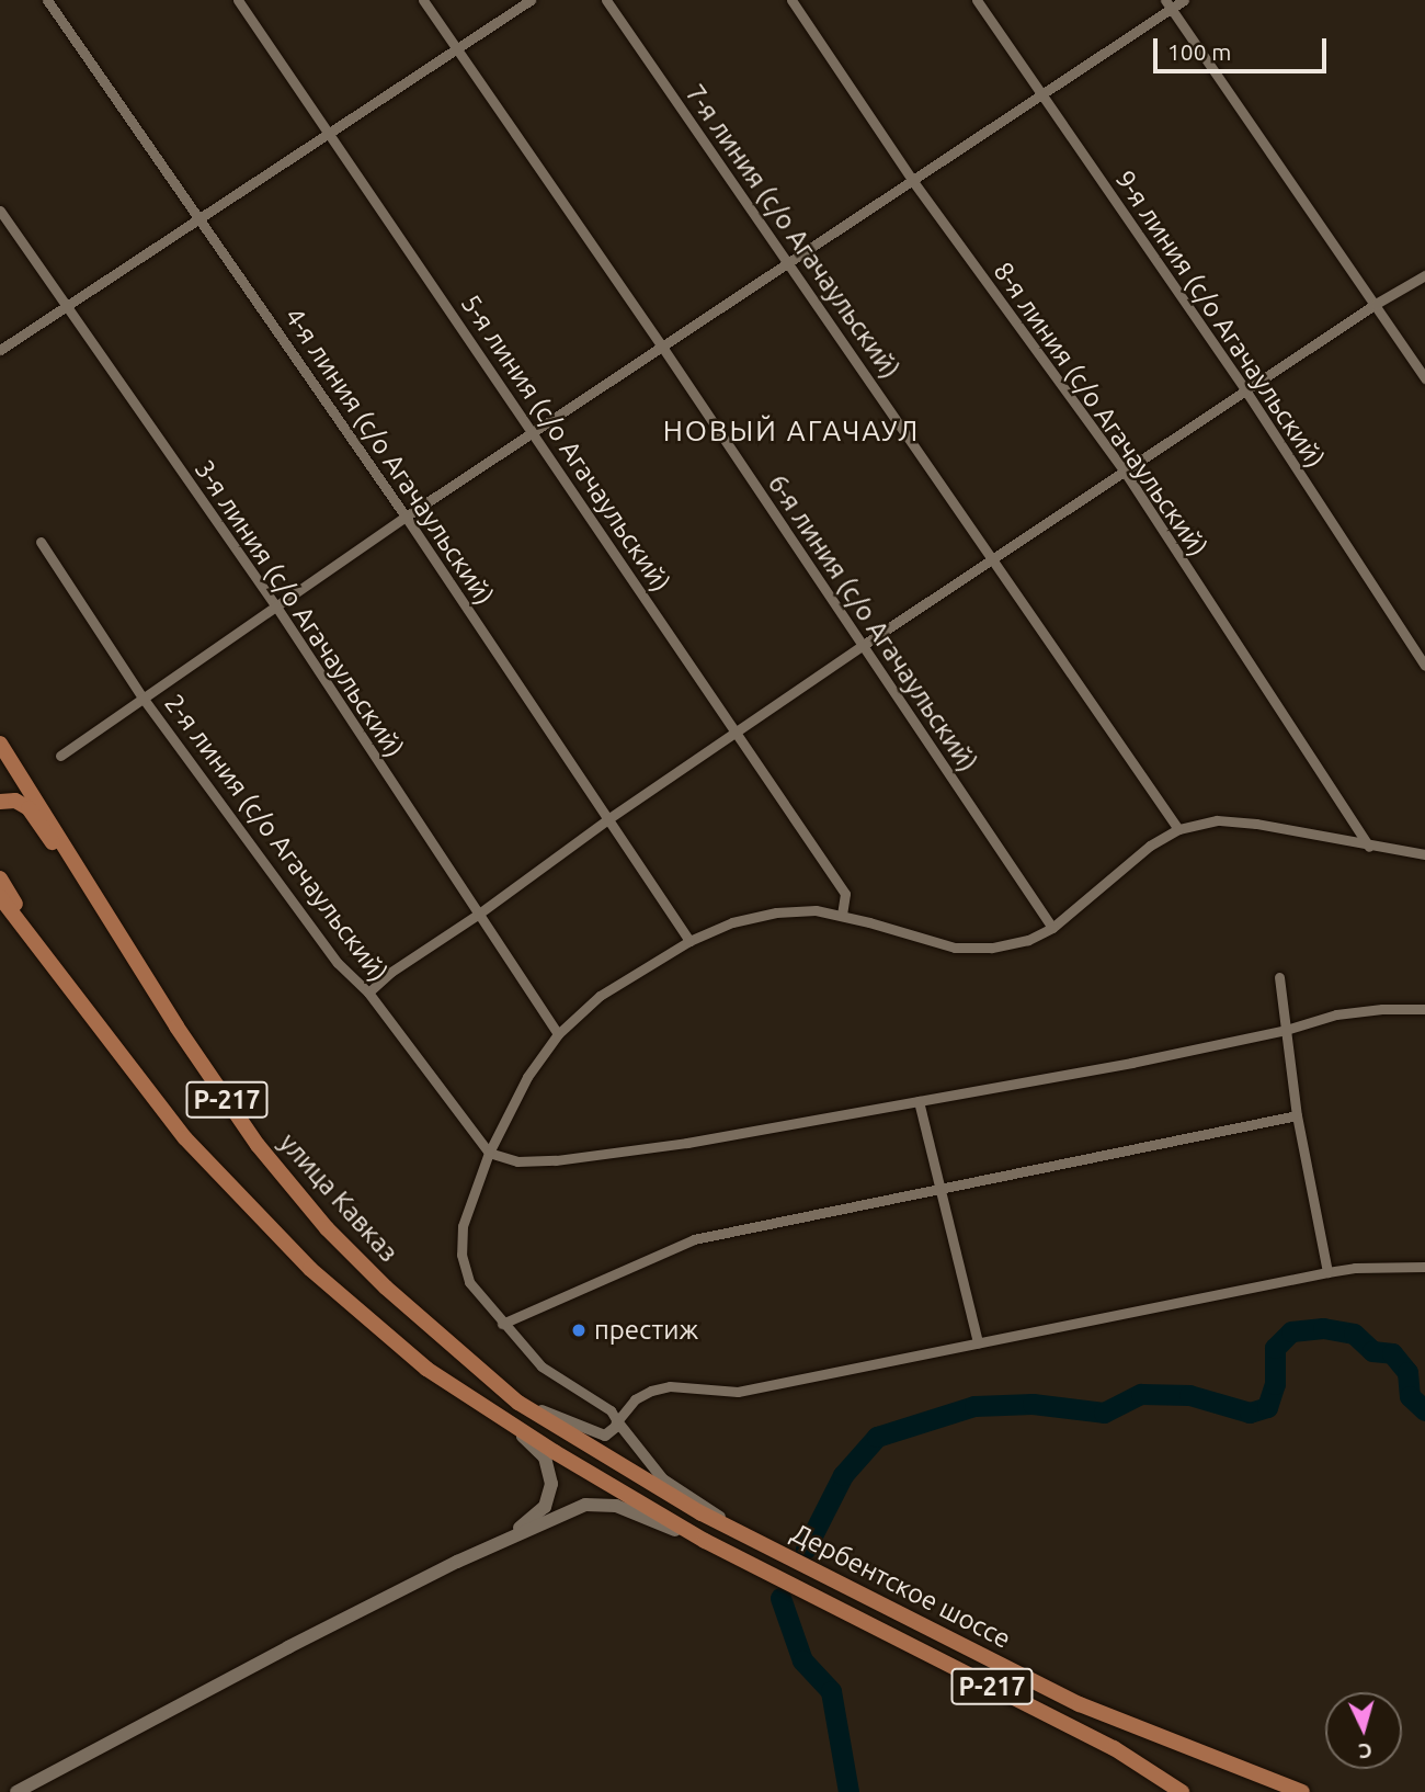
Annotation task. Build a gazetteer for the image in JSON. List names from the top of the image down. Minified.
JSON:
{"streets":{"highway":["Р-217","улица Кавказ","Дербентское шоссе"],"street":["7-я линия (с/о Агачаульский)","9-я линия (с/о Агачаульский)","8-я линия (с/о Агачаульский)","5-я линия (с/о Агачаульский)","4-я линия (с/о Агачаульский)","3-я линия (с/о Агачаульский)","6-я линия (с/о Агачаульский)","2-я линия (с/о Агачаульский)"]},"crossings":[["улица Кавказ","Дербентское шоссе"]],"districts":["НОВЫЙ АГАЧАУЛ"],"places":["престиж"],"scale_bar":"100 m","north":"bottom"}
